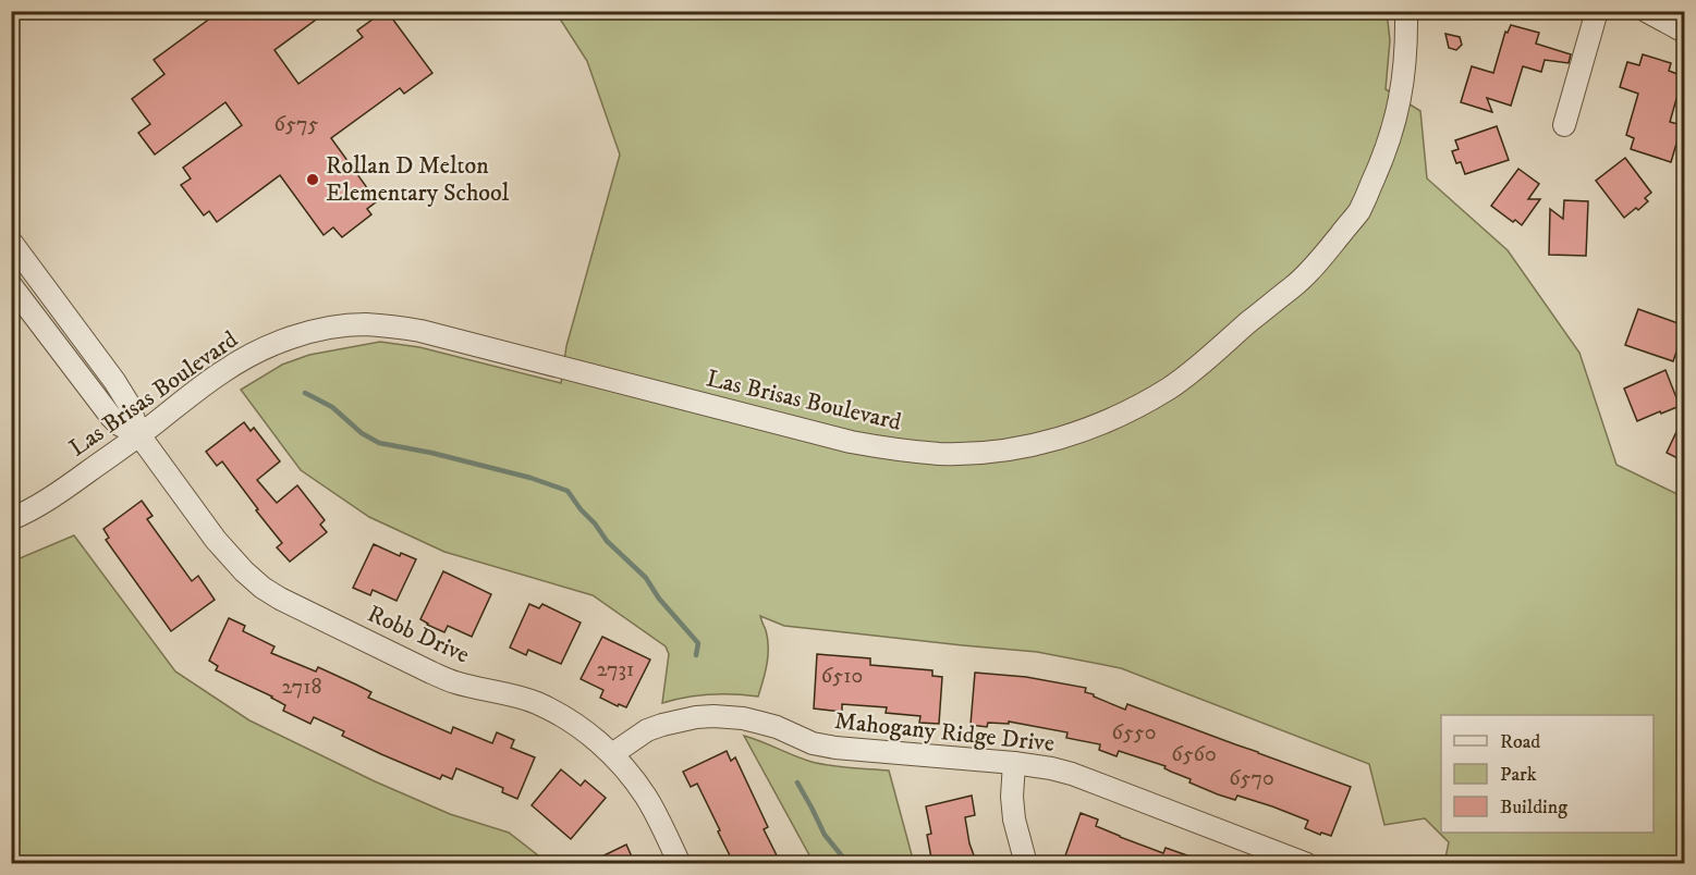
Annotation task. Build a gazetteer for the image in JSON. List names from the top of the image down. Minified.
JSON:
{"streets":{"street":["Las Brisas Boulevard","Robb Drive","Mahogany Ridge Drive"]},"crossings":[["Las Brisas Boulevard","Robb Drive"],["Robb Drive","Mahogany Ridge Drive"]],"places":["Rollan D Melton Elementary School"],"house_numbers":["6575","2731","6510","2718","6550","6560","6570"],"legend":["Road","Park","Building"]}
